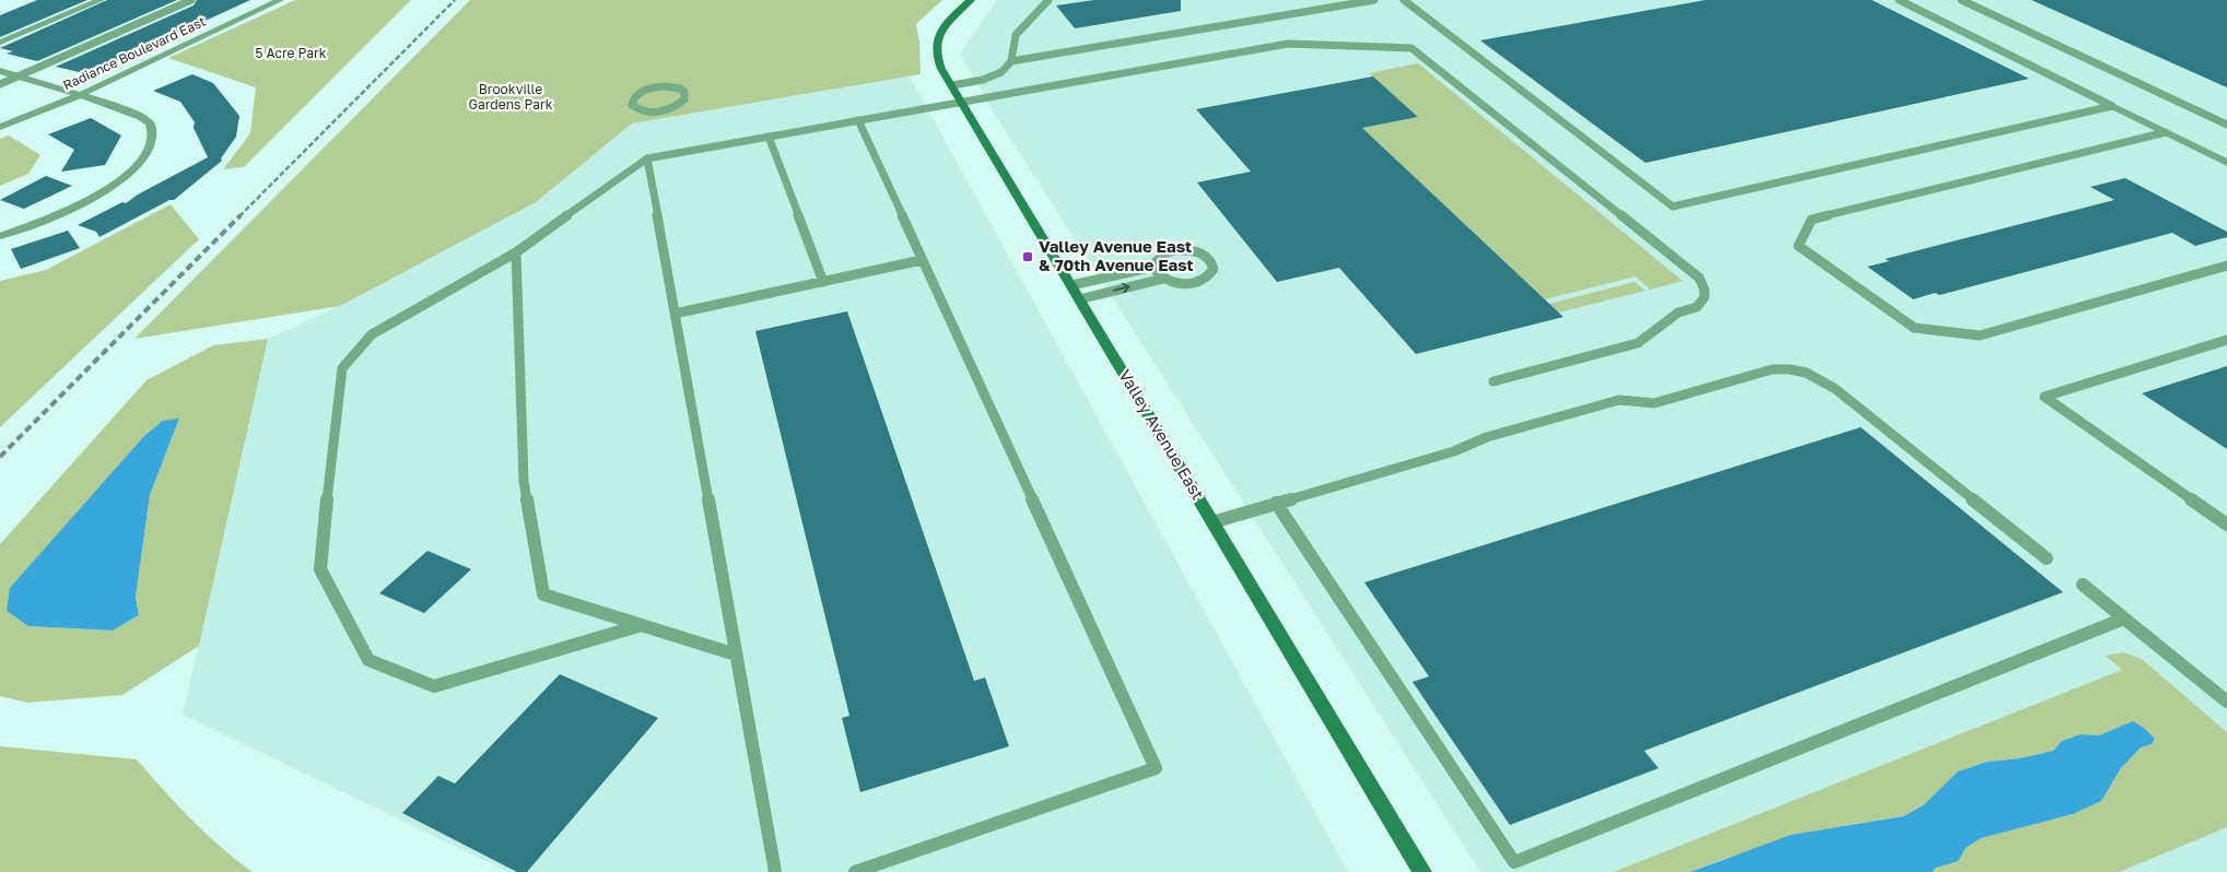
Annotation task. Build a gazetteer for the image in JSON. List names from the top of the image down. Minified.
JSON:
{"streets":{"main road":["Valley Avenue East"],"street":["Radiance Boulevard East"]},"parks":["5 Acre Park","Brookville Gardens Park"],"places":{"transit":["Valley Avenue East & 70th Avenue East"]}}
